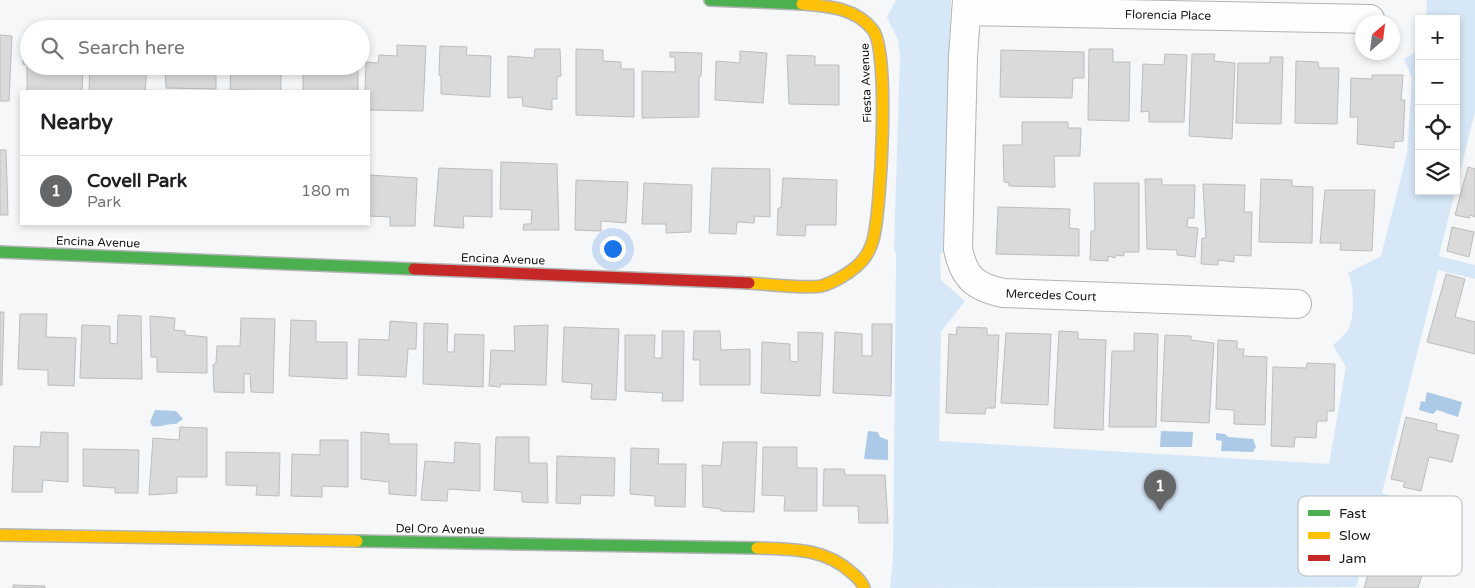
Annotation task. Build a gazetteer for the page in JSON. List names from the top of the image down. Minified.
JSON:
{"streets":{"street":["Florencia Place","Fiesta Avenue","Encina Avenue","Mercedes Court","Del Oro Avenue"]},"crossings":[["Florencia Place","Mercedes Court"],["Fiesta Avenue","Encina Avenue"]],"legend":["Fast","Slow","Jam"],"north":"top right","page":{"map_buttons":["+","−"],"search":"Search here","heading":"Nearby","list":[{"mark":"1","name":"Covell Park","note":"Park","value":"180 m"}],"pins":"1"}}
